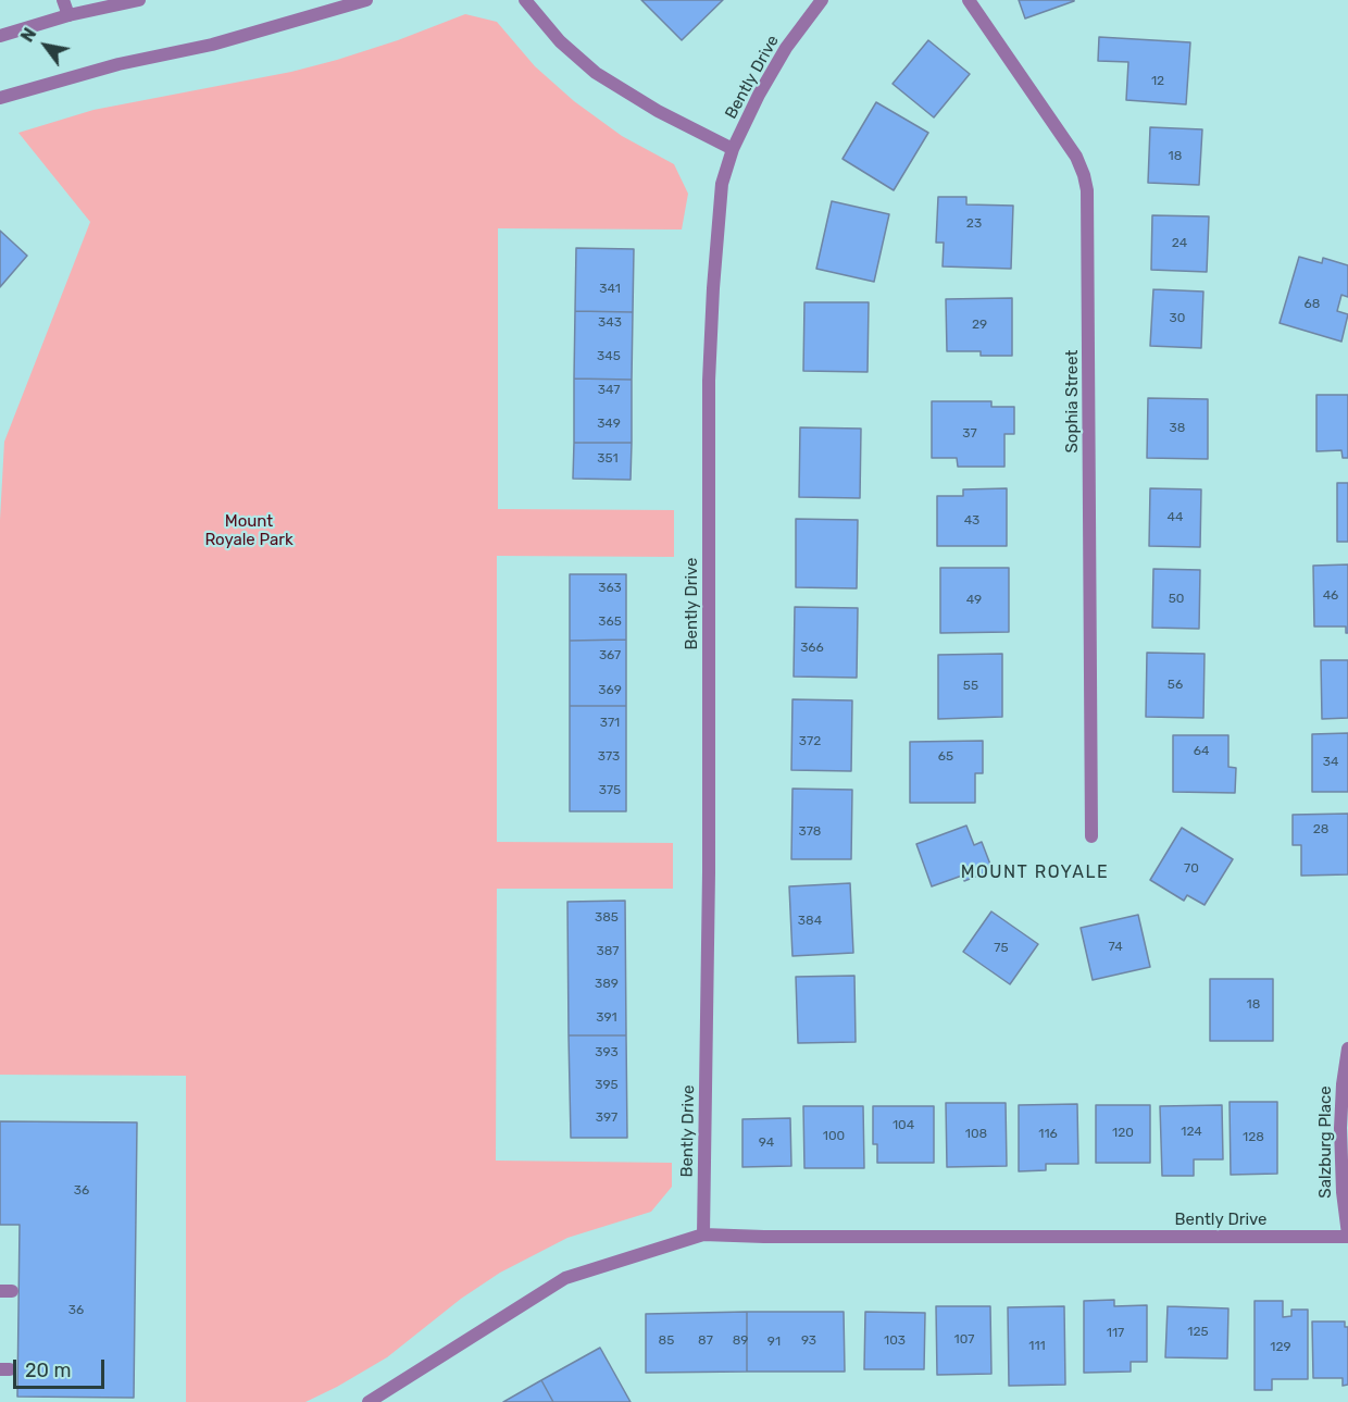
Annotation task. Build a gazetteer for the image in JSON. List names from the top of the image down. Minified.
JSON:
{"streets":{"street":["Bently Drive","Sophia Street","Salzburg Place"]},"crossings":[["Bently Drive","Salzburg Place"]],"districts":["MOUNT ROYALE"],"parks":["Mount Royale Park"],"house_numbers":["12","18","23","24","341","68","30","343","29","345","347","349","38","37","351","44","43","363","46","50","49","365","366","367","56","55","369","371","372","64","373","65","34","375","28","378","70","385","384","74","75","387","389","18","391","393","395","397","104","124","120","108","116","100","128","94","36","36","125","117","107","85","87","89","93","103","91","111","129"],"scale_bar":"20 m","north":"top left"}
